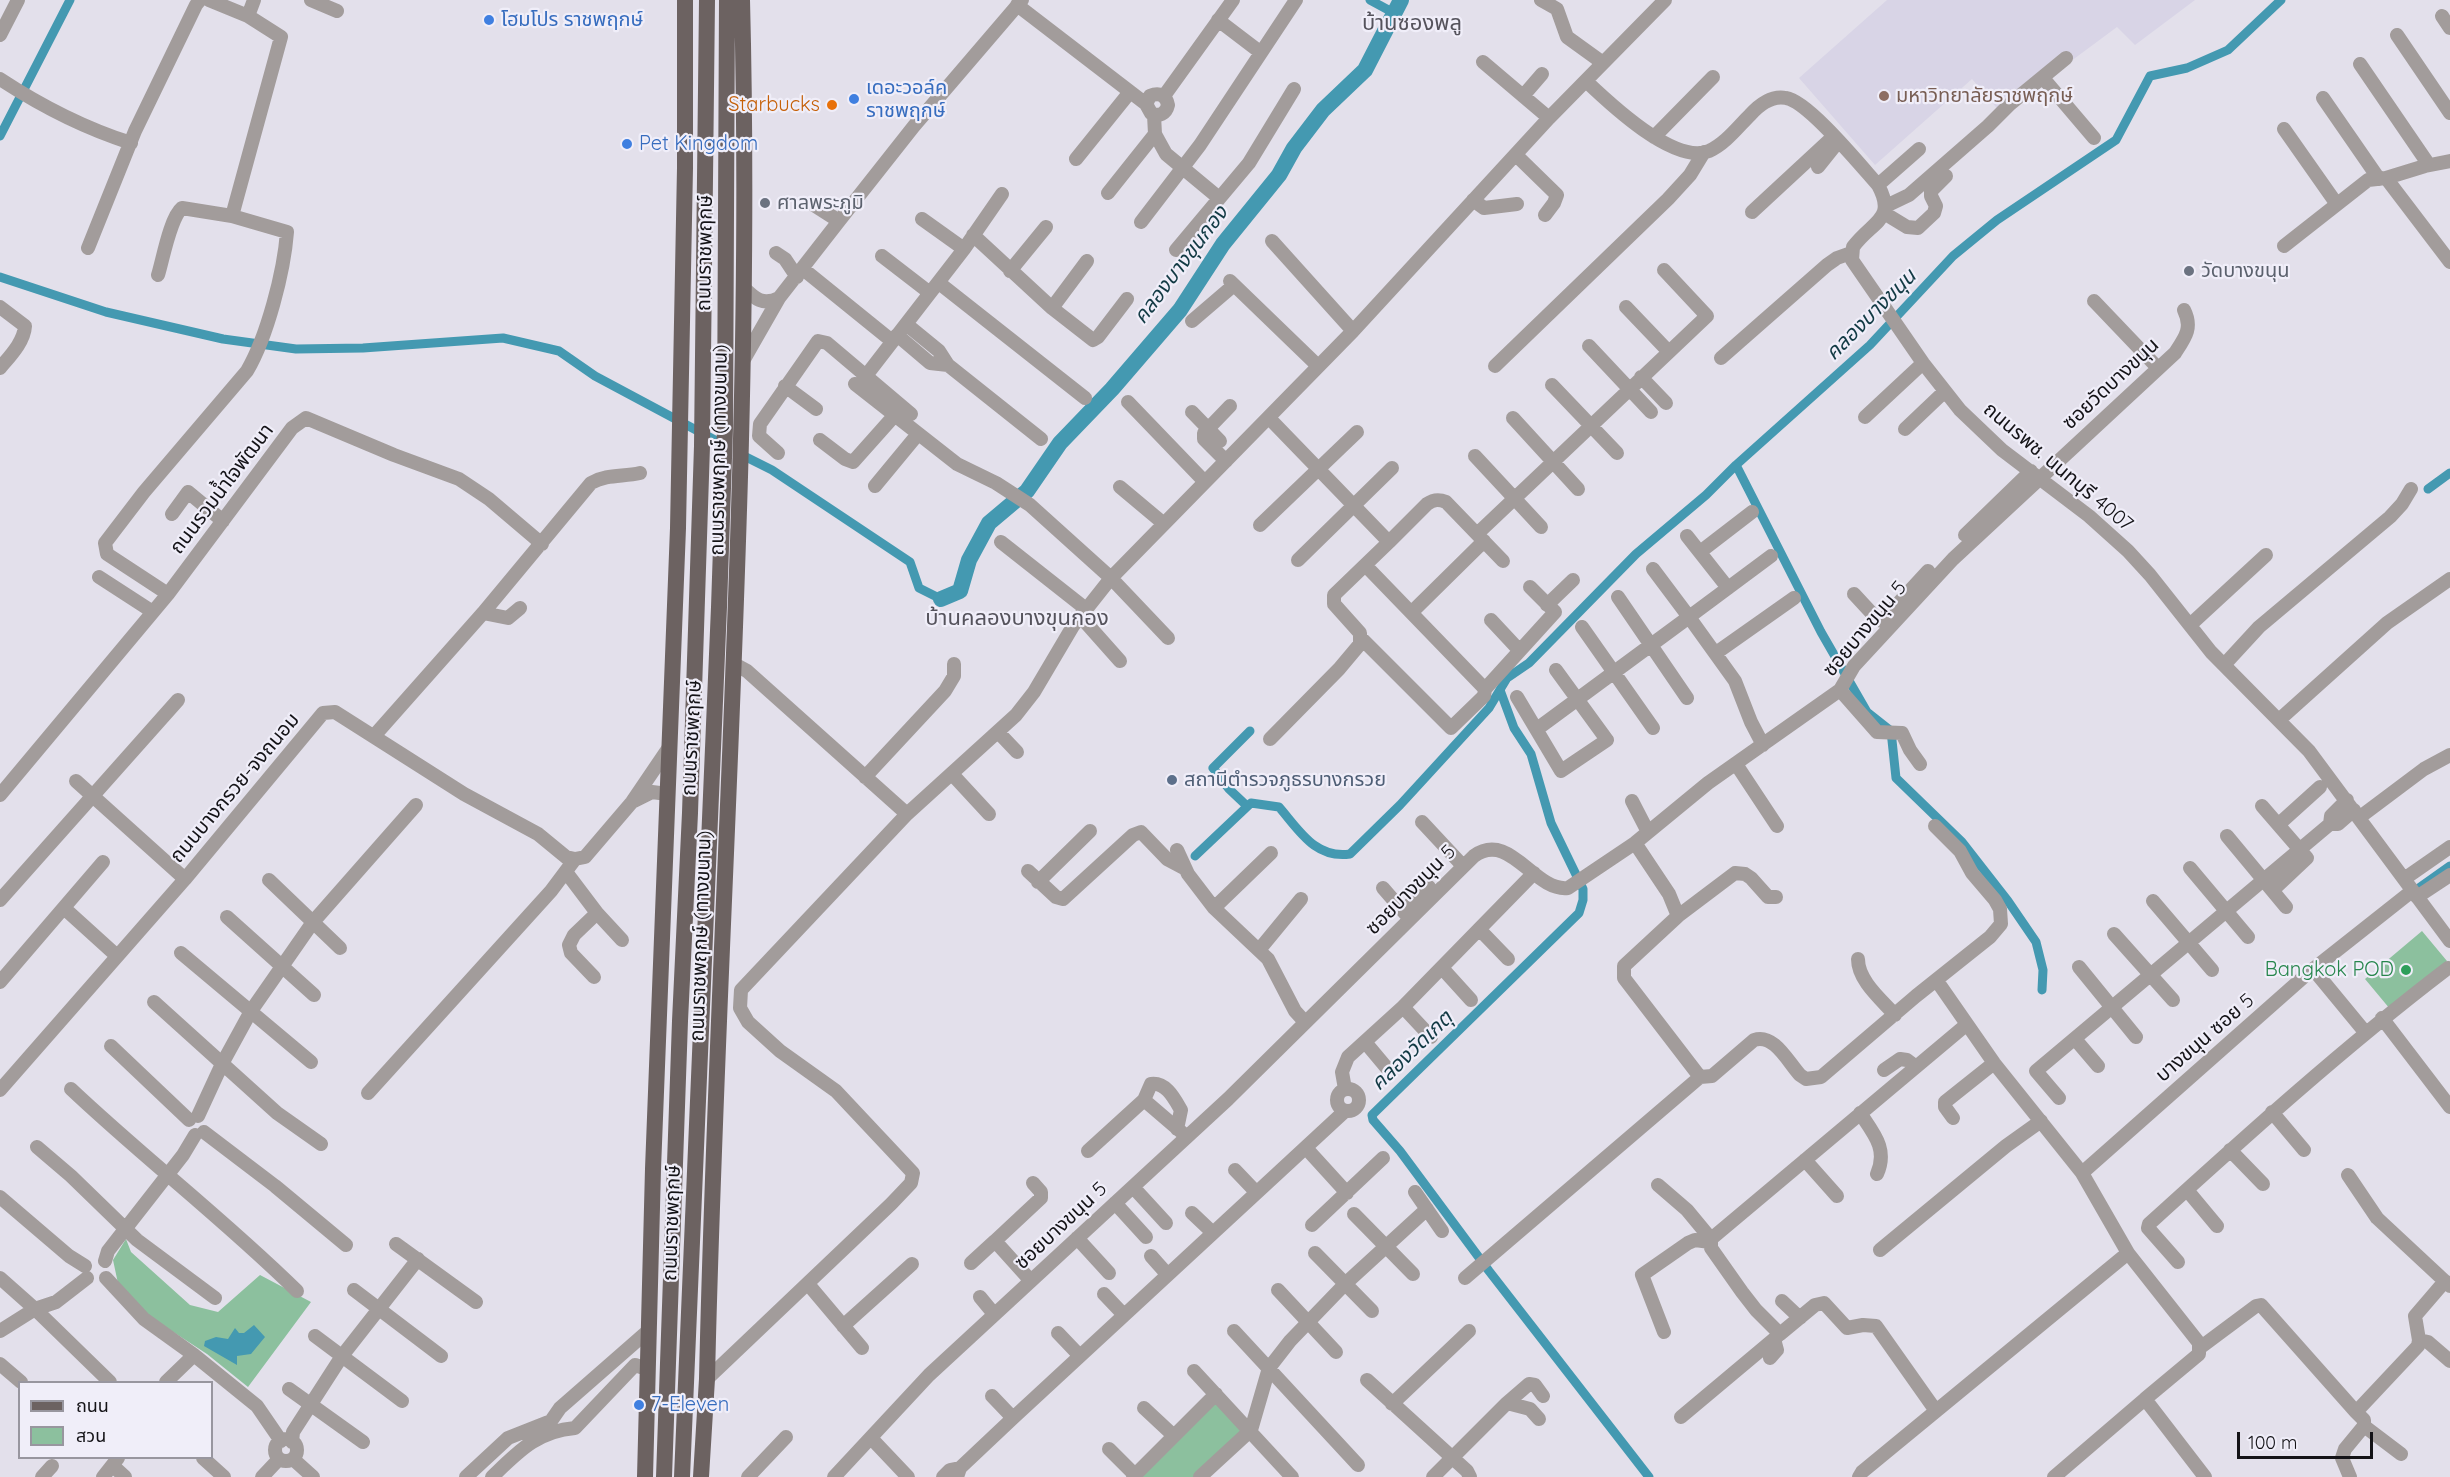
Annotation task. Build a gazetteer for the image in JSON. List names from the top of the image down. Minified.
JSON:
{"streets":{"main road":["ถนนราชพฤกษ์","ถนนราชพฤกษ์ (ทางขนาน)"],"street":["ซอยวัดบางขนุน","ถนนรพช. นนทบุรี 4007","ถนนรวมน้ำใจพัฒนา","ซอยบางขนุน 5","ถนนบางกรวย-จงถนอม","บางขนุน ซอย 5"]},"crossings":[["ซอยวัดบางขนุน","ถนนรพช. นนทบุรี 4007"],["ซอยวัดบางขนุน","ซอยบางขนุน 5"],["ถนนรพช. นนทบุรี 4007","ซอยบางขนุน 5"],["ถนนรพช. นนทบุรี 4007","บางขนุน ซอย 5"]],"districts":["บ้านซองพลู","บ้านคลองบางขุนกอง"],"water":["คลองบางขุนกอง","คลองบางขนุน","คลองวัดเกตุ"],"places":["โฮมโปร ราชพฤกษ์","มหาวิทยาลัยราชพฤกษ์","เดอะวอล์ค ราชพฤกษ์","Starbucks","Pet Kingdom","ศาลพระภูมิ","วัดบางขนุน","สถานีตำรวจภูธรบางกรวย","Bangkok POD","7-Eleven"],"legend":["ถนน","สวน"],"scale_bar":"100 m"}
